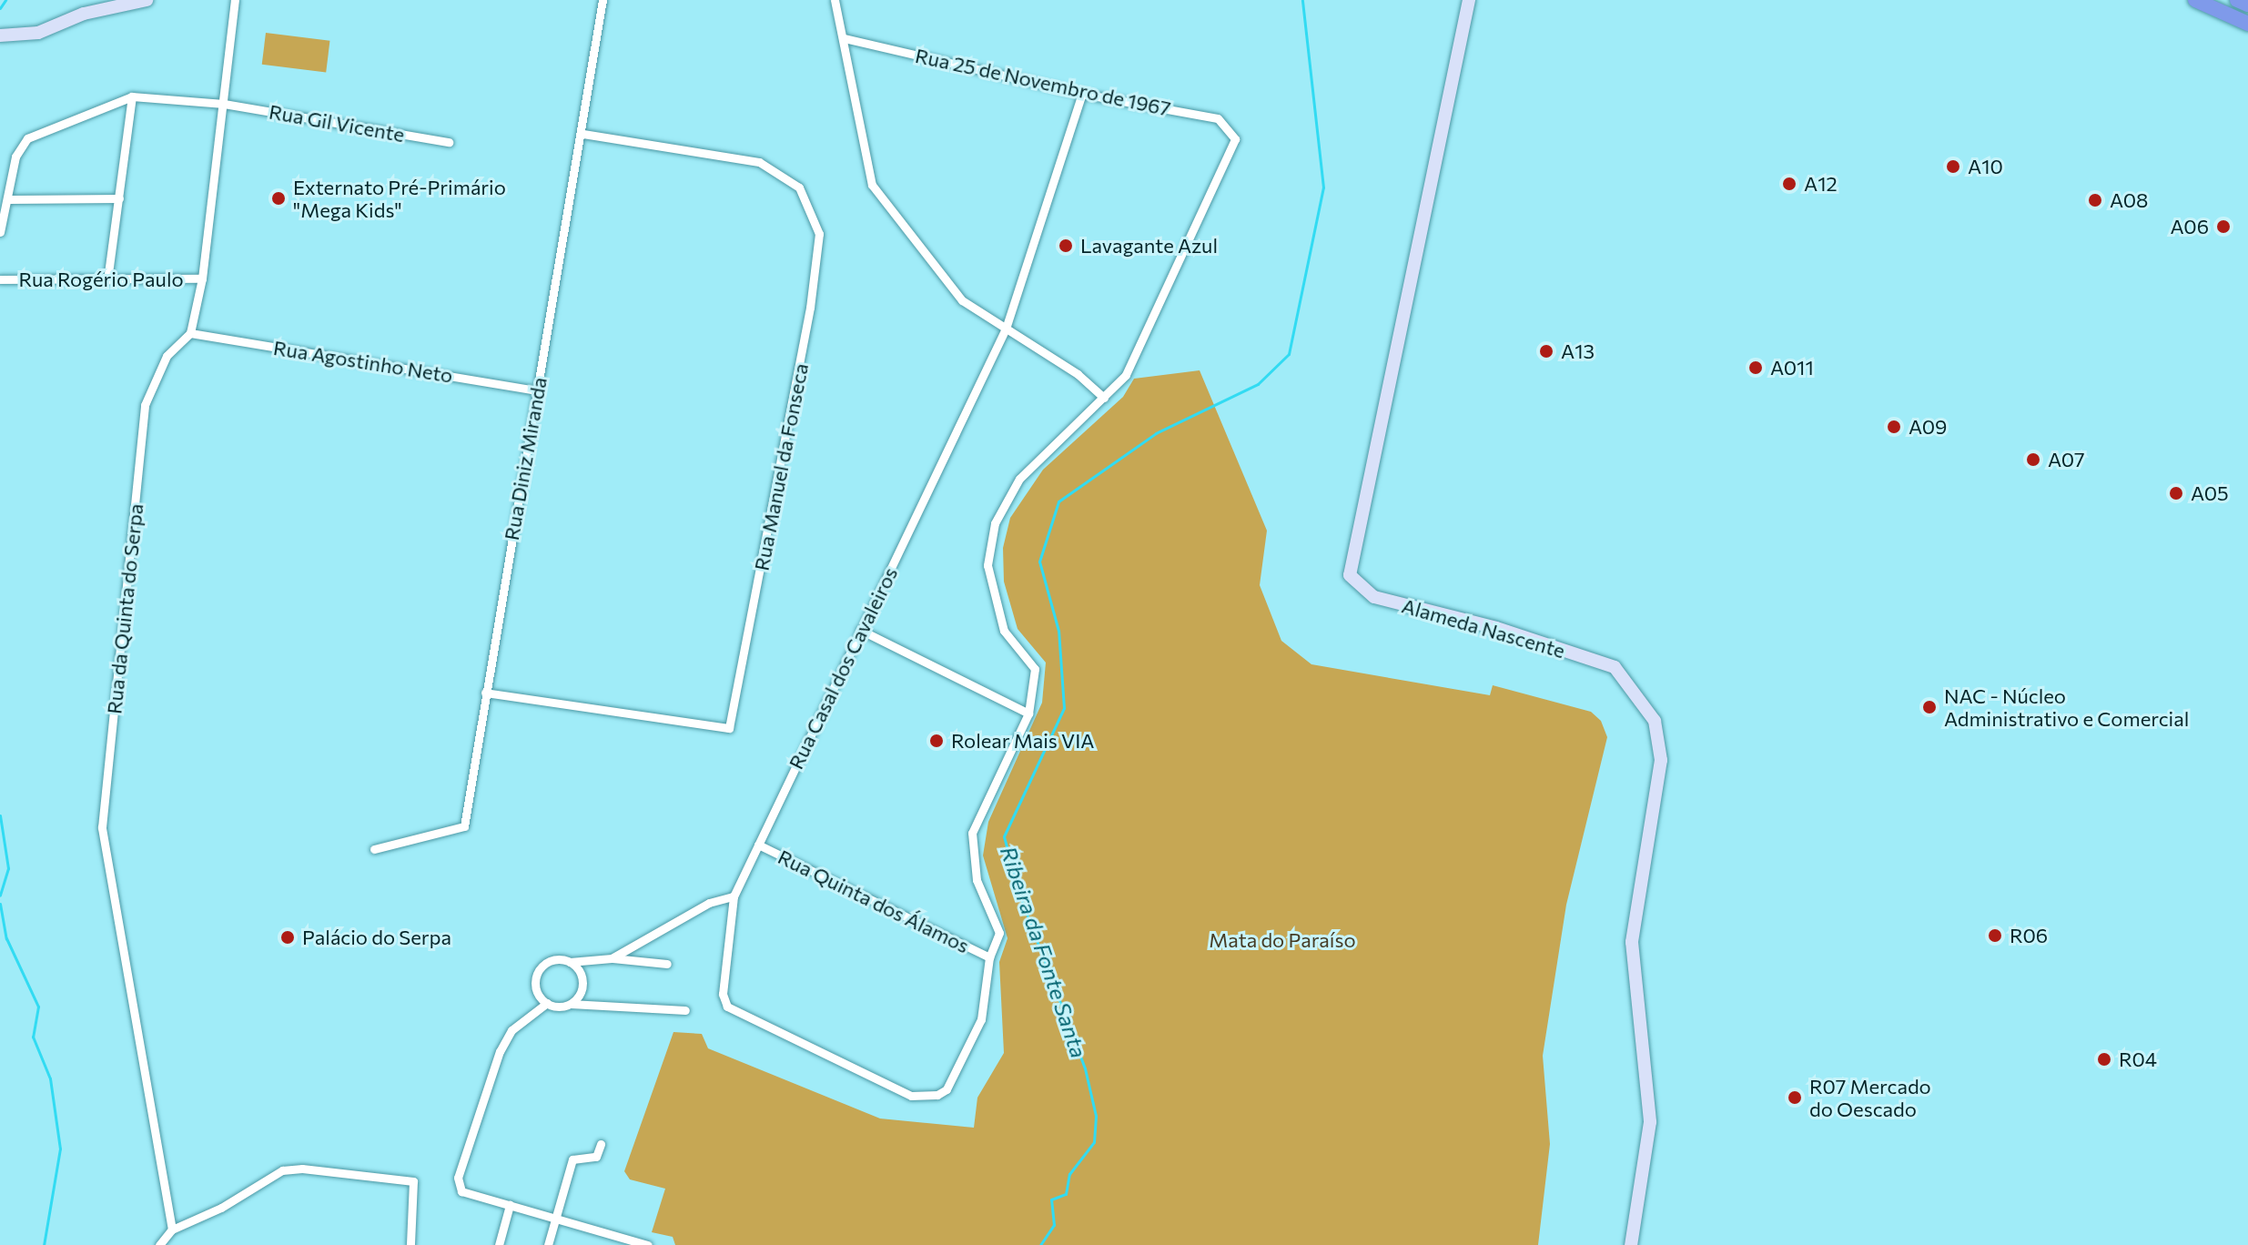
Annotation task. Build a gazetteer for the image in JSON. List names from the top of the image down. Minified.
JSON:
{"streets":{"street":["Rua 25 de Novembro de 1967","Rua Gil Vicente","Rua Rogério Paulo","Rua Agostinho Neto","Rua Diniz Miranda","Rua Manuel da Fonseca","Rua da Quinta do Serpa","Alameda Nascente","Rua Casal dos Cavaleiros","Rua Quinta dos Álamos"]},"crossings":[["Rua 25 de Novembro de 1967","Rua Casal dos Cavaleiros"],["Rua Agostinho Neto","Rua Diniz Miranda"],["Rua Agostinho Neto","Rua da Quinta do Serpa"],["Rua Diniz Miranda","Rua Manuel da Fonseca"],["Rua Casal dos Cavaleiros","Rua Quinta dos Álamos"]],"water":["Ribeira da Fonte Santa"],"parks":["Mata do Paraíso"],"places":["A10","A12","Externato Pré-Primário \"Mega Kids\"","A08","A06","Lavagante Azul","A13","A011","A09","A07","A05","NAC - Núcleo Administrativo e Comercial","Rolear Mais VIA","R06","Palácio do Serpa","R04","R07 Mercado do Oescado"]}
